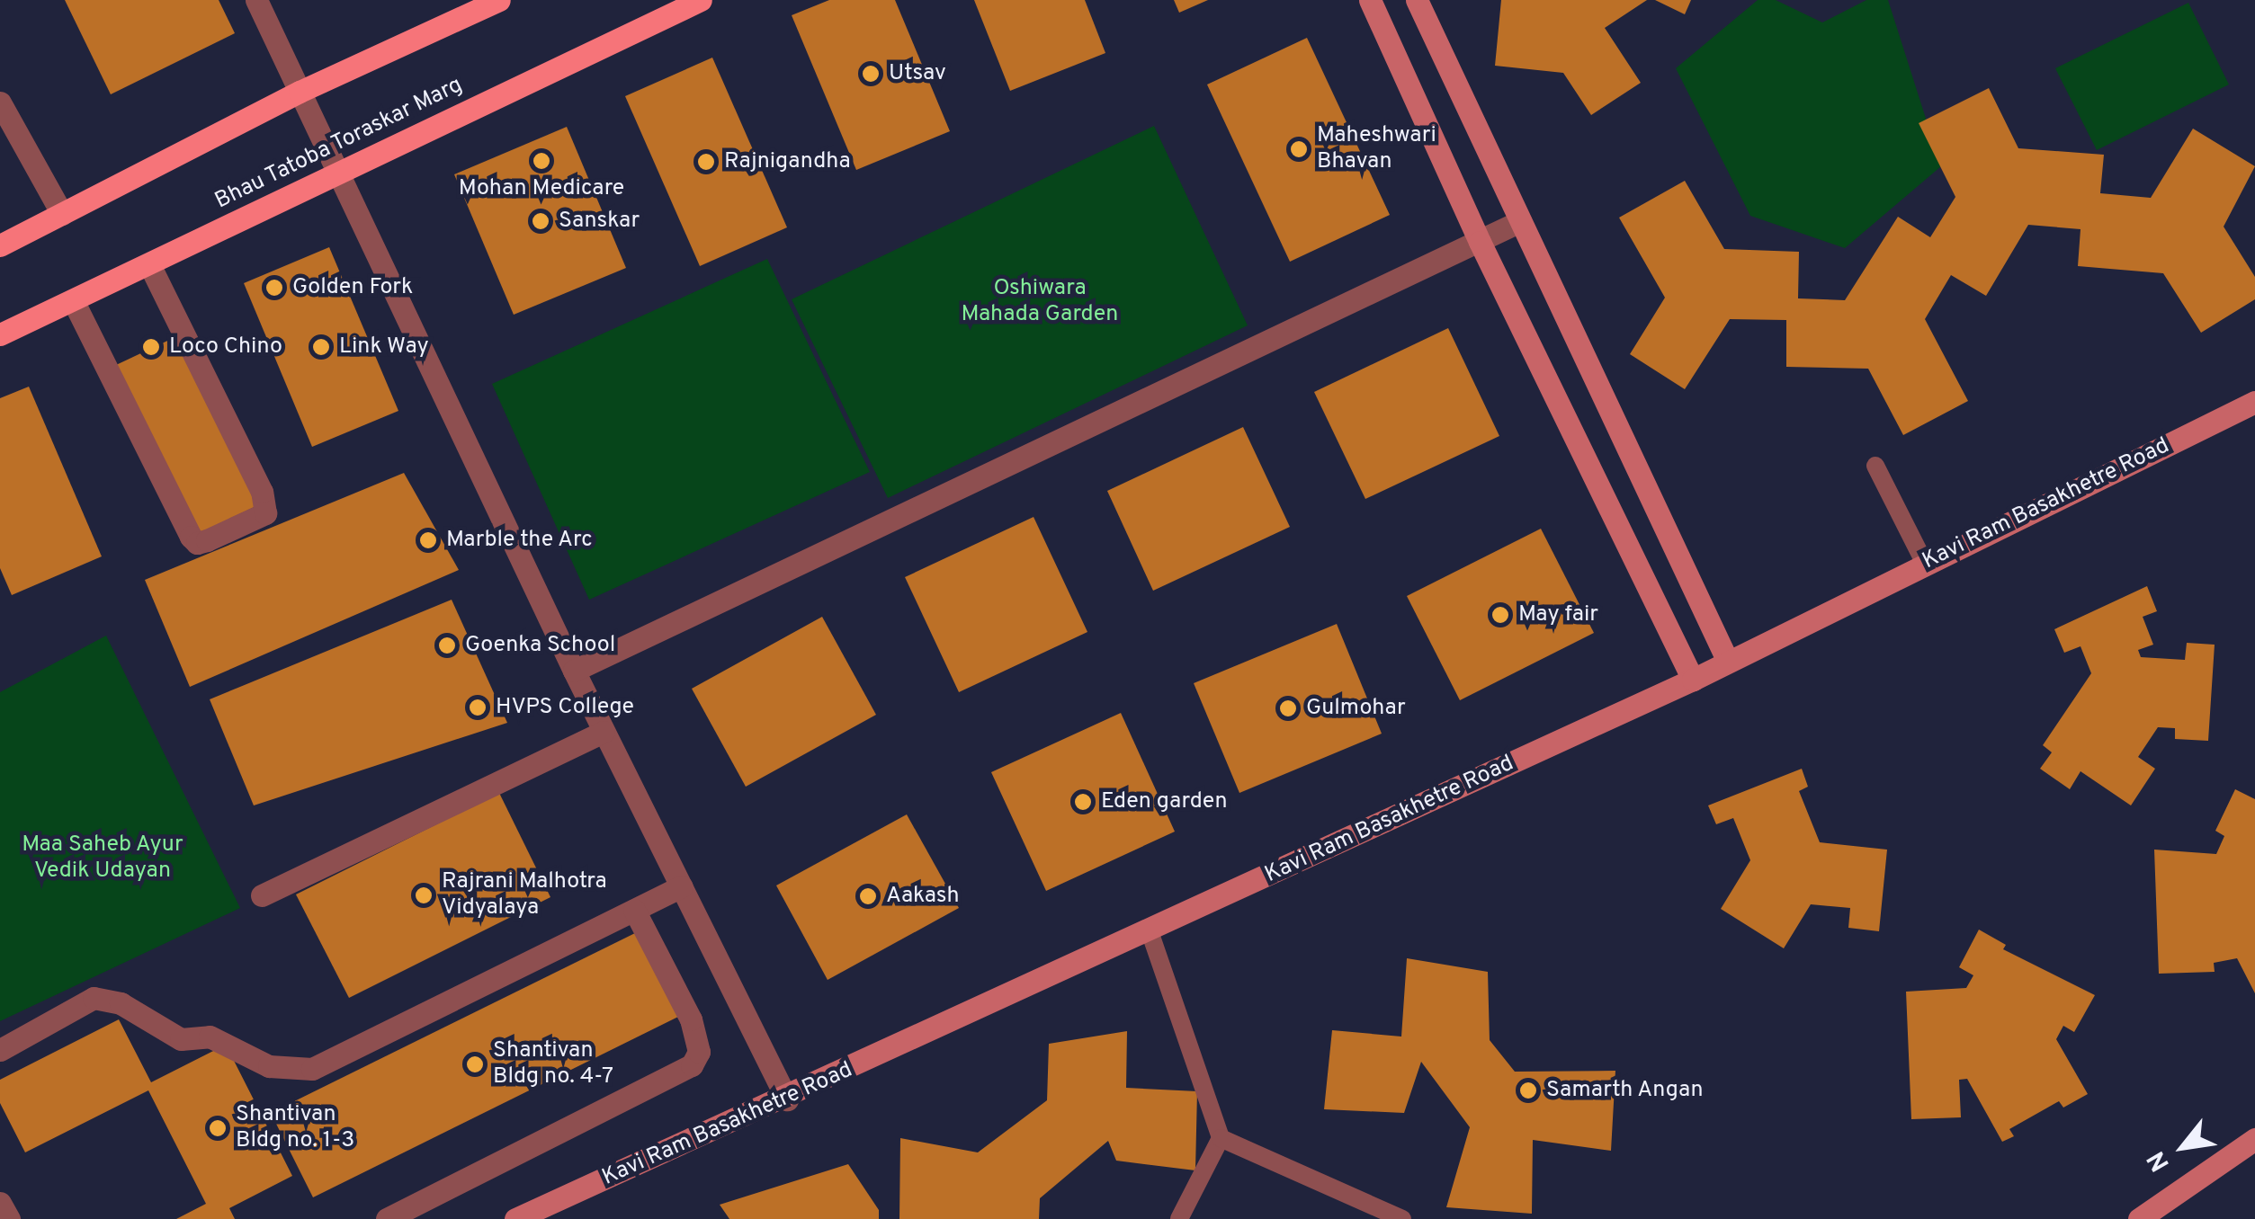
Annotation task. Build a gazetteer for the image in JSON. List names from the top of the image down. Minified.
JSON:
{"streets":{"main road":["Bhau Tatoba Toraskar Marg"],"street":["Kavi Ram Basakhetre Road"]},"parks":["Oshiwara Mahada Garden","Maa Saheb Ayur Vedik Udayan"],"places":["Utsav","Maheshwari Bhavan","Mohan Medicare","Rajnigandha","Sanskar","Golden Fork","Loco Chino","Link Way","Marble the Arc","May fair","Goenka School","HVPS College","Gulmohar","Eden garden","Rajrani Malhotra Vidyalaya","Aakash","Shantivan Bldg no. 4-7","Samarth Angan","Shantivan Bldg no. 1-3"],"north":"bottom left"}
